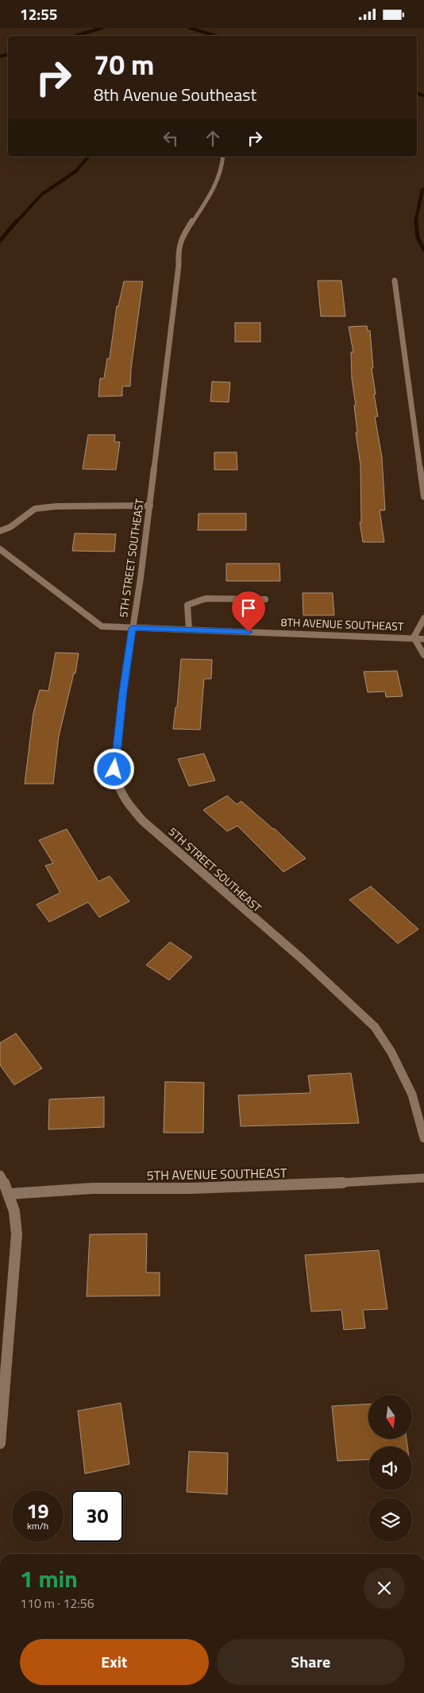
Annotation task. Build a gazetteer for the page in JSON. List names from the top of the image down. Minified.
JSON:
{"streets":{"street":["5TH STREET SOUTHEAST","8TH AVENUE SOUTHEAST","5TH AVENUE SOUTHEAST"]},"crossings":[["5TH STREET SOUTHEAST","8TH AVENUE SOUTHEAST"]],"north":"bottom","page":{"status":"12:55","turn":["70 m","8th Avenue Southeast"],"speed":"19 km/h","limit":"30","heading":["1 min","110 m · 12:56"],"buttons":["Exit","Share"]}}
